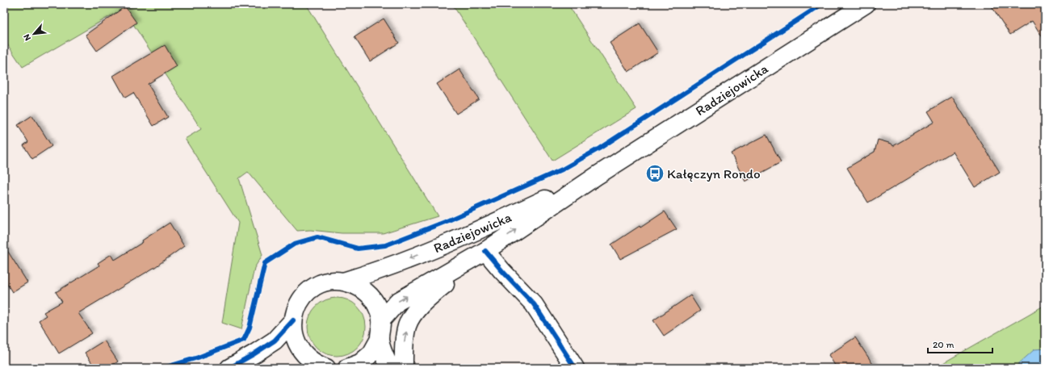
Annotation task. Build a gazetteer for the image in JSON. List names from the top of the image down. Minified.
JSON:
{"streets":{"main road":["Radziejowicka"]},"places":{"bus stop":["Kałęczyn Rondo"]},"scale_bar":"20 m","north":"bottom left"}
